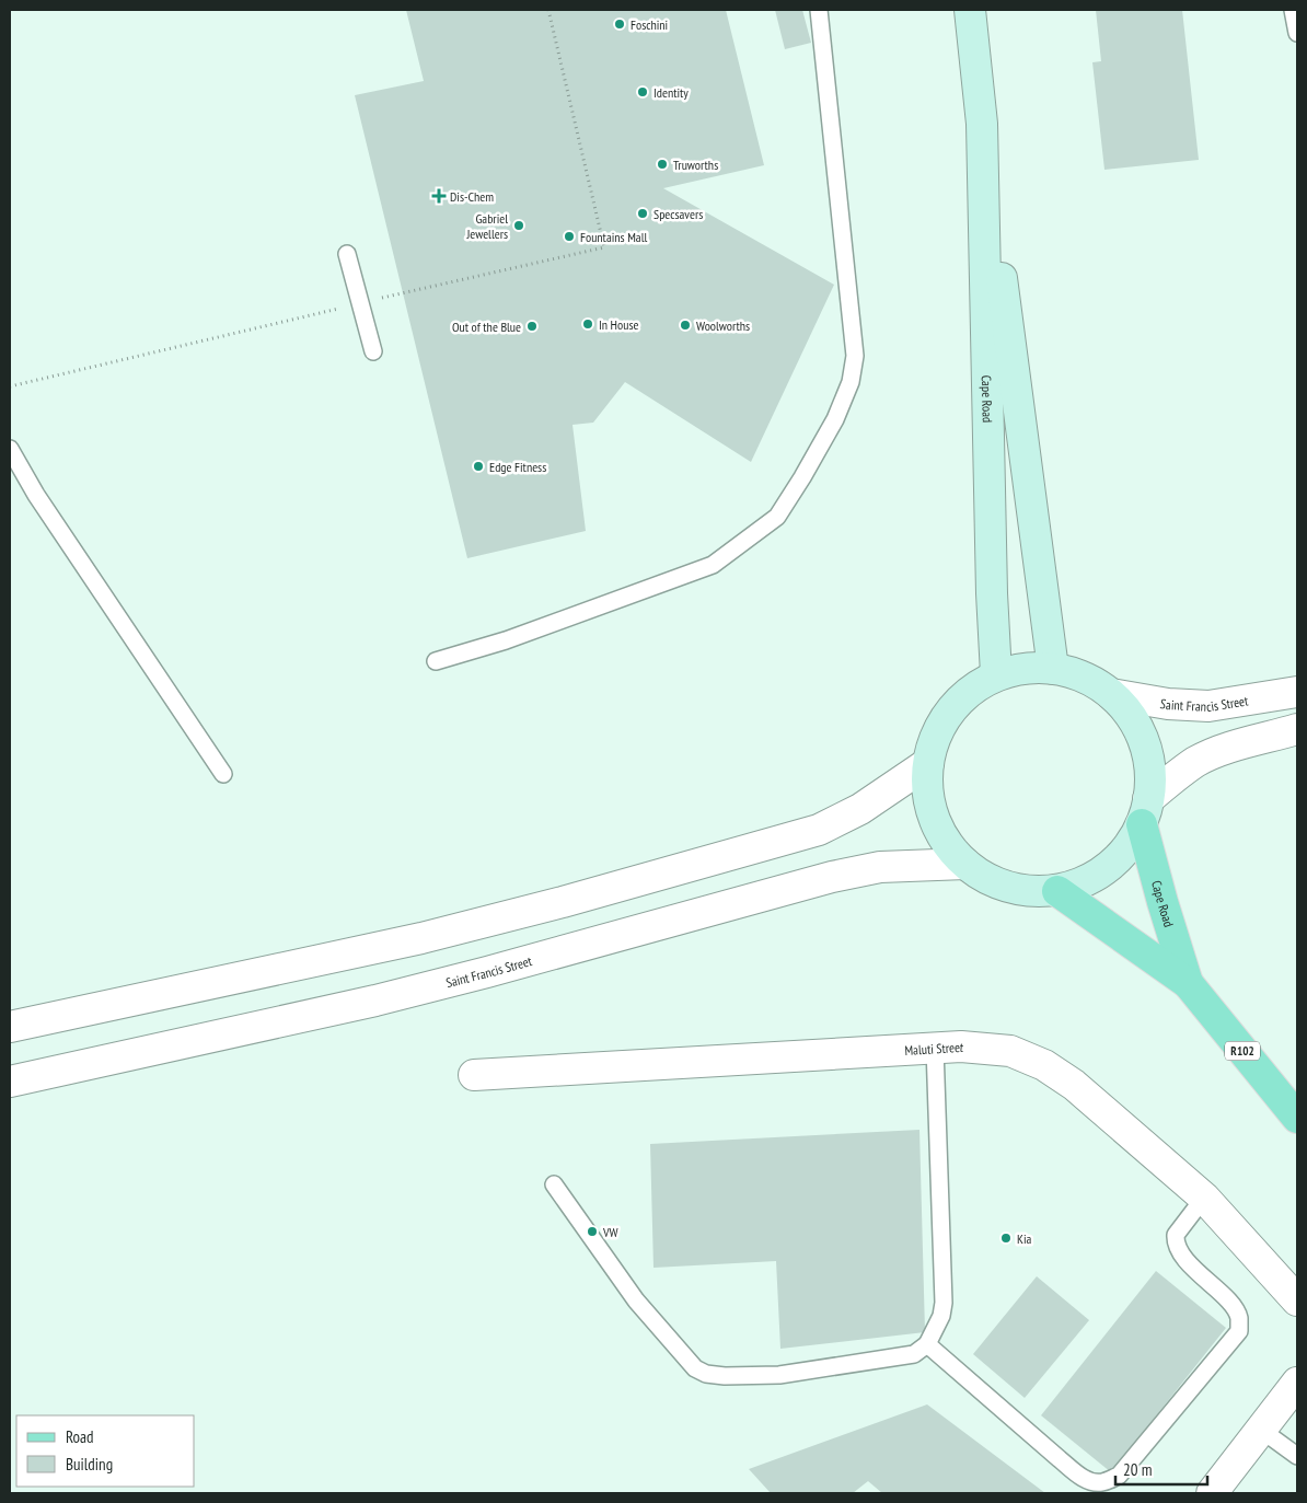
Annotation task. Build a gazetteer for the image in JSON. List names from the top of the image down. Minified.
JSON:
{"streets":{"main road":["Cape Road","R102"],"street":["Saint Francis Street","Maluti Street"]},"crossings":[["Cape Road","Saint Francis Street"]],"places":{"other":["Foschini","Identity","Truworths","Specsavers","Gabriel Jewellers","Fountains Mall","In House","Woolworths","Out of the Blue","Edge Fitness","VW","Kia"],"health":["Dis-Chem"]},"legend":["Road","Building"],"scale_bar":"20 m"}
